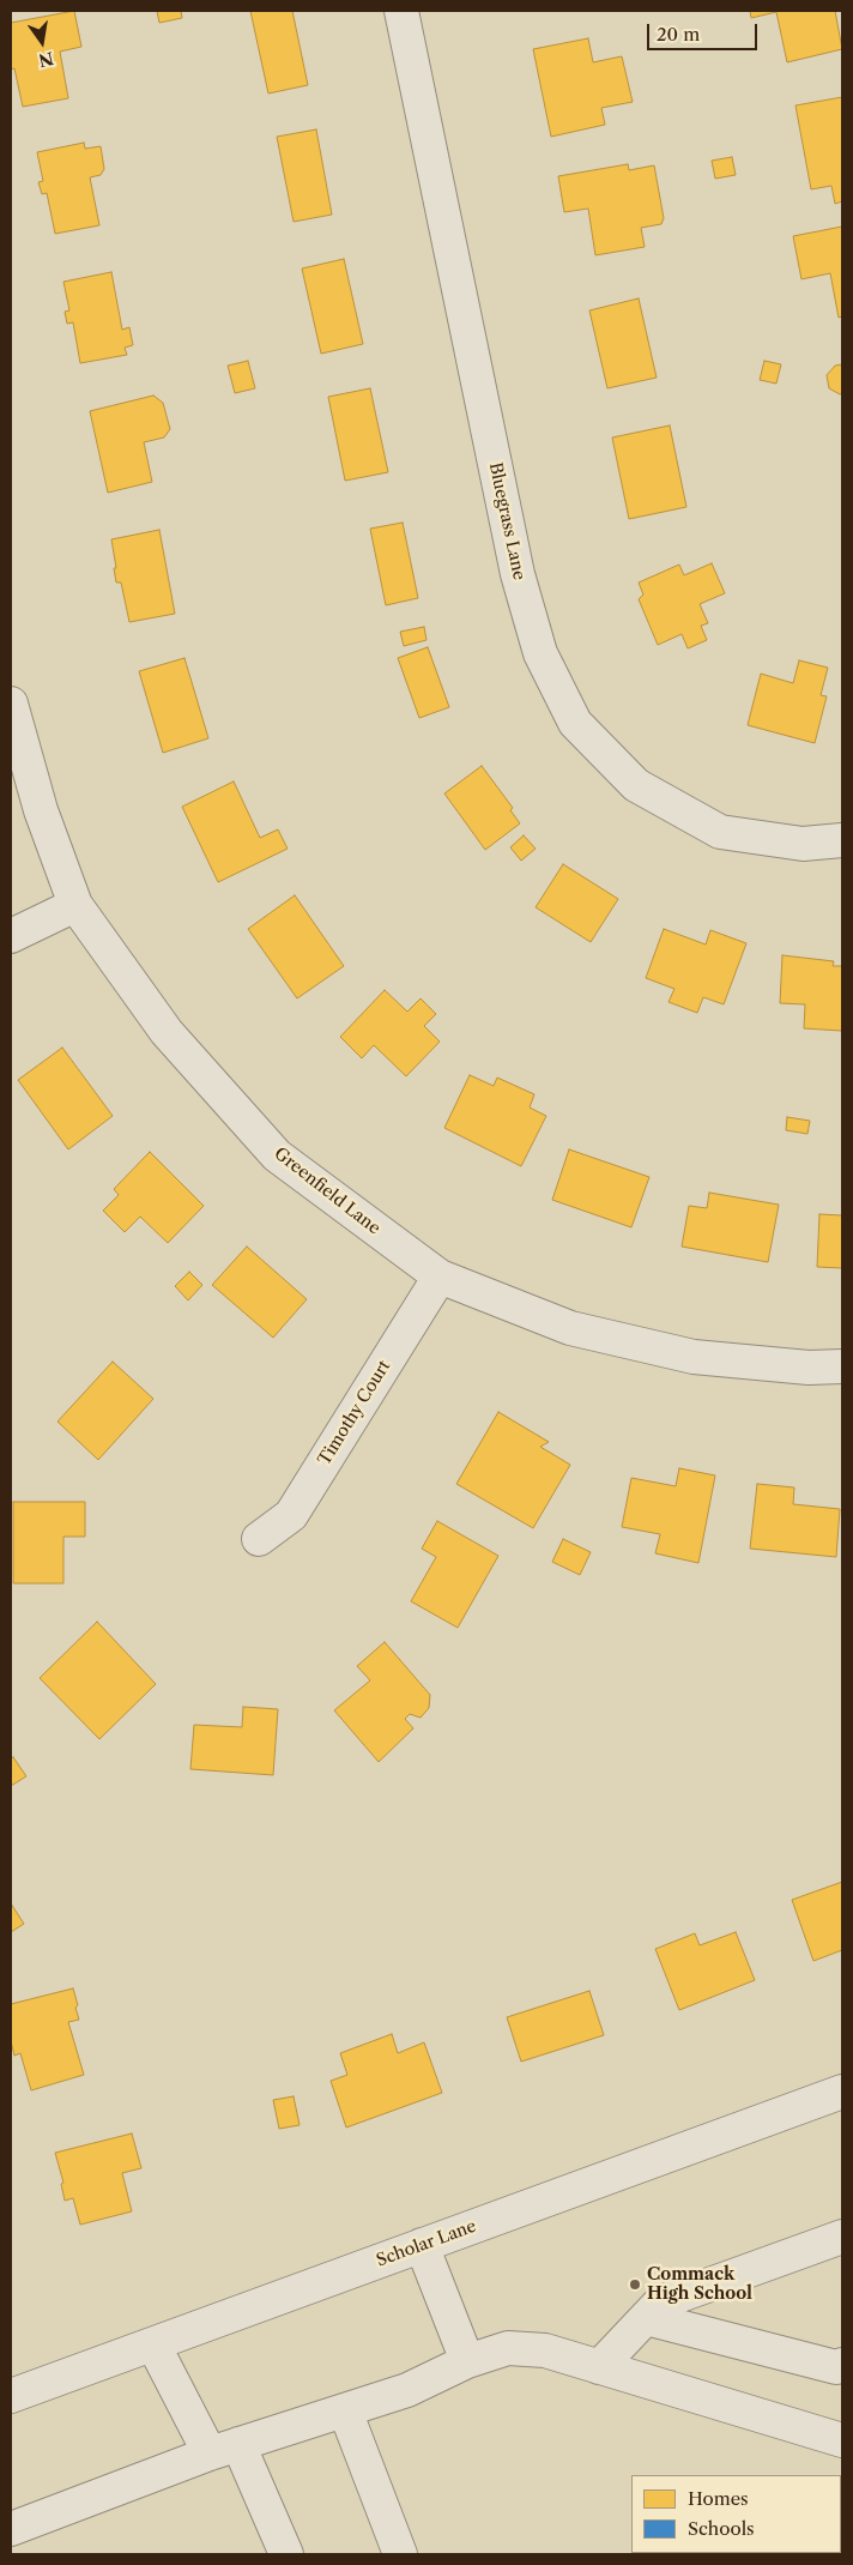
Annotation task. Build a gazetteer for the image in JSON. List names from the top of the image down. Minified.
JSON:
{"streets":{"street":["Bluegrass Lane","Greenfield Lane","Timothy Court","Scholar Lane"]},"crossings":[["Greenfield Lane","Timothy Court"]],"places":["Commack High School"],"legend":["Homes","Schools"],"scale_bar":"20 m","north":"bottom"}
